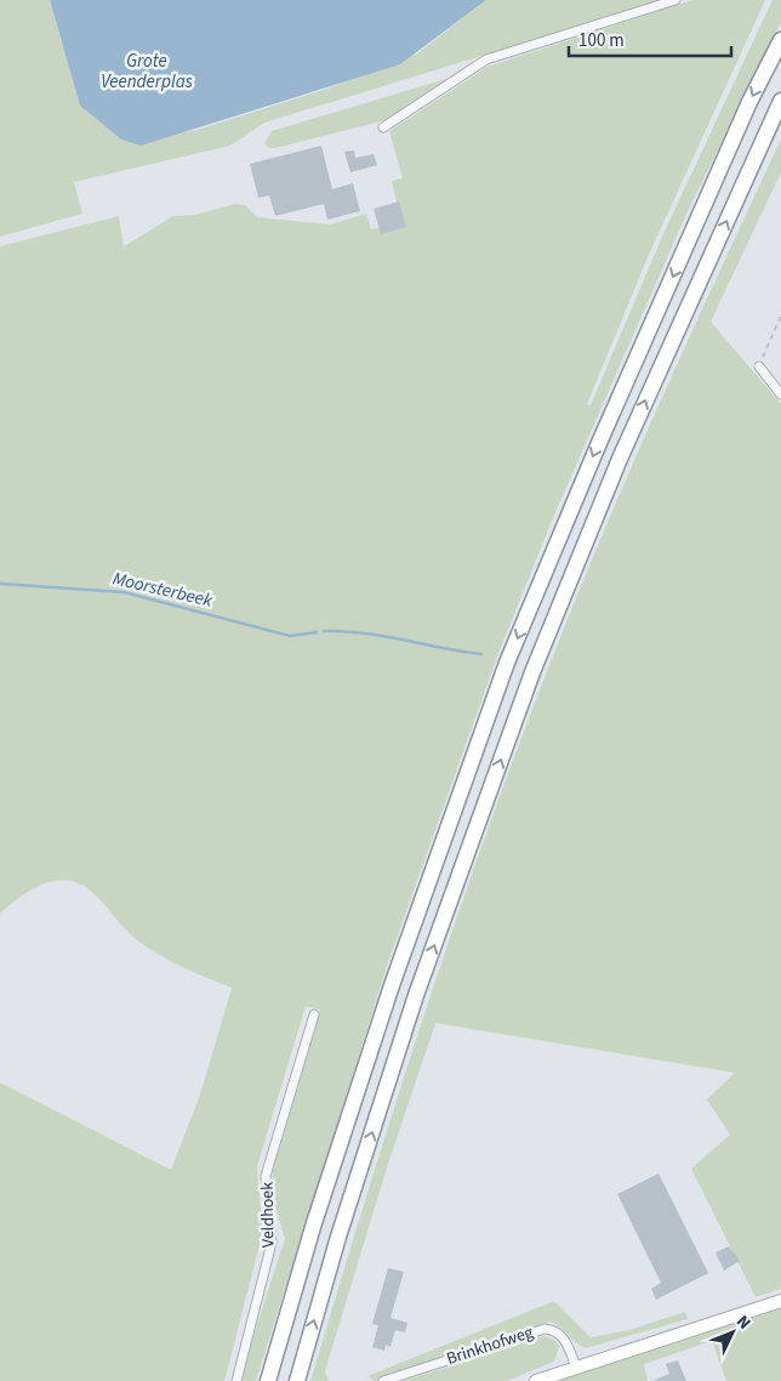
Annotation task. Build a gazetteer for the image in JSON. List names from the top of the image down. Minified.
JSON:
{"streets":{"street":["Veldhoek","Brinkhofweg"]},"water":["Grote Veenderplas","Moorsterbeek"],"scale_bar":"100 m","north":"top right"}
